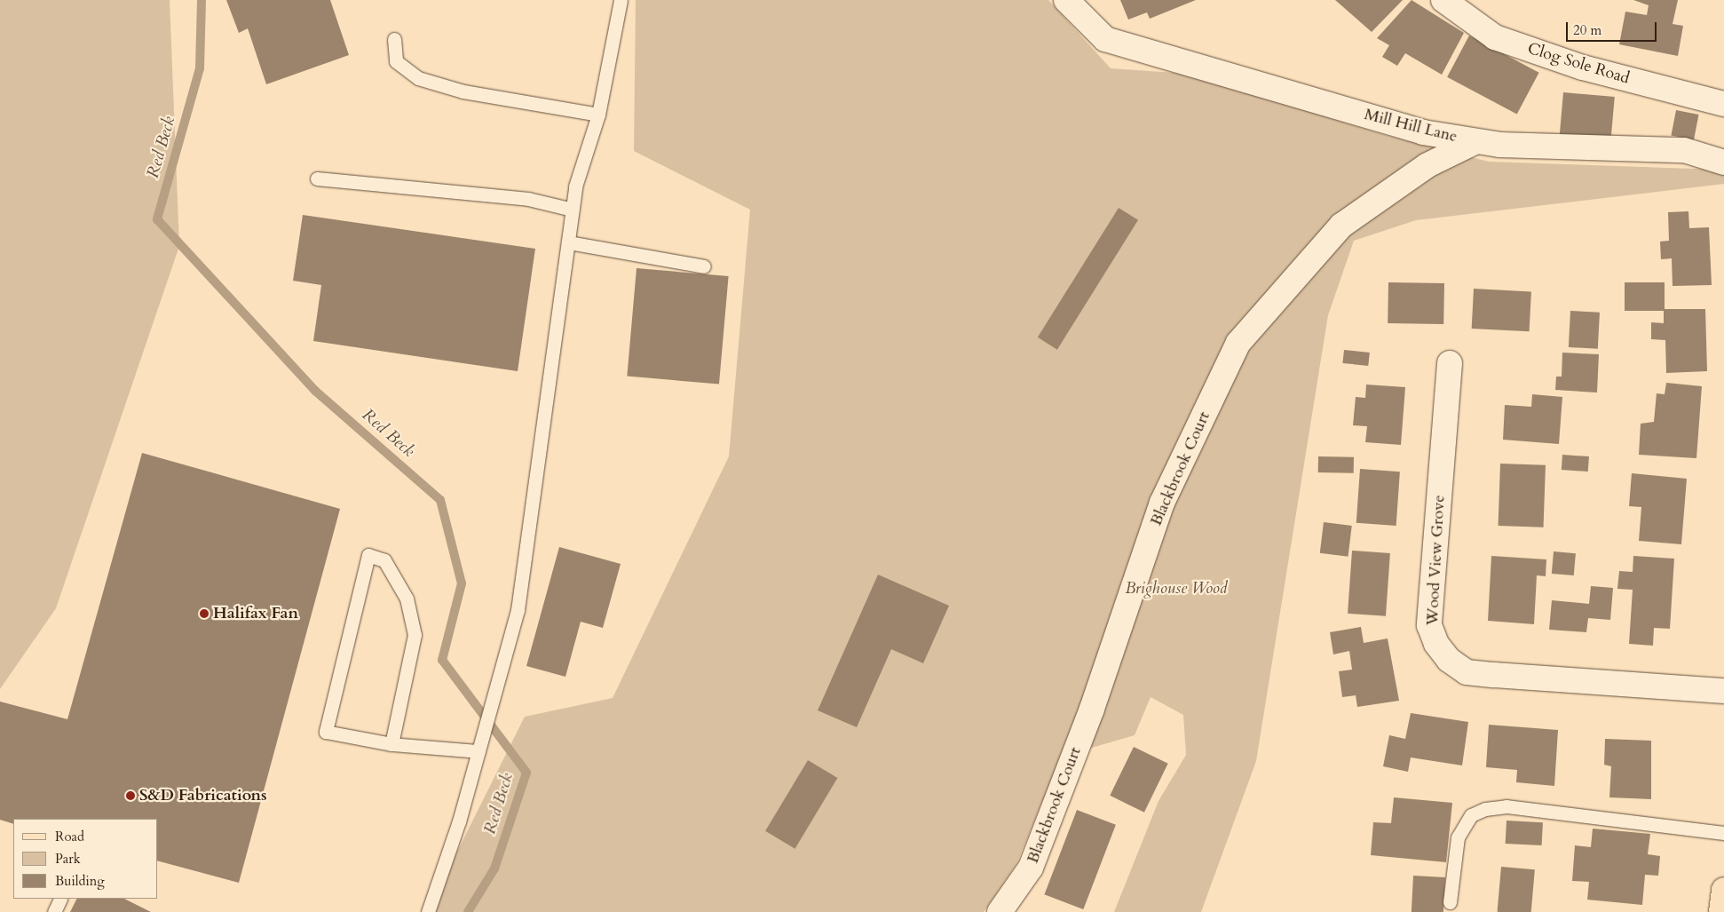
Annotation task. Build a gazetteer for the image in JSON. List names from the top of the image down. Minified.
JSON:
{"streets":{"street":["Clog Sole Road","Mill Hill Lane","Blackbrook Court","Wood View Grove"]},"crossings":[["Mill Hill Lane","Blackbrook Court"]],"water":["Red Beck"],"parks":["Brighouse Wood"],"places":["Halifax Fan","S&D Fabrications"],"legend":["Road","Park","Building"],"scale_bar":"20 m"}
